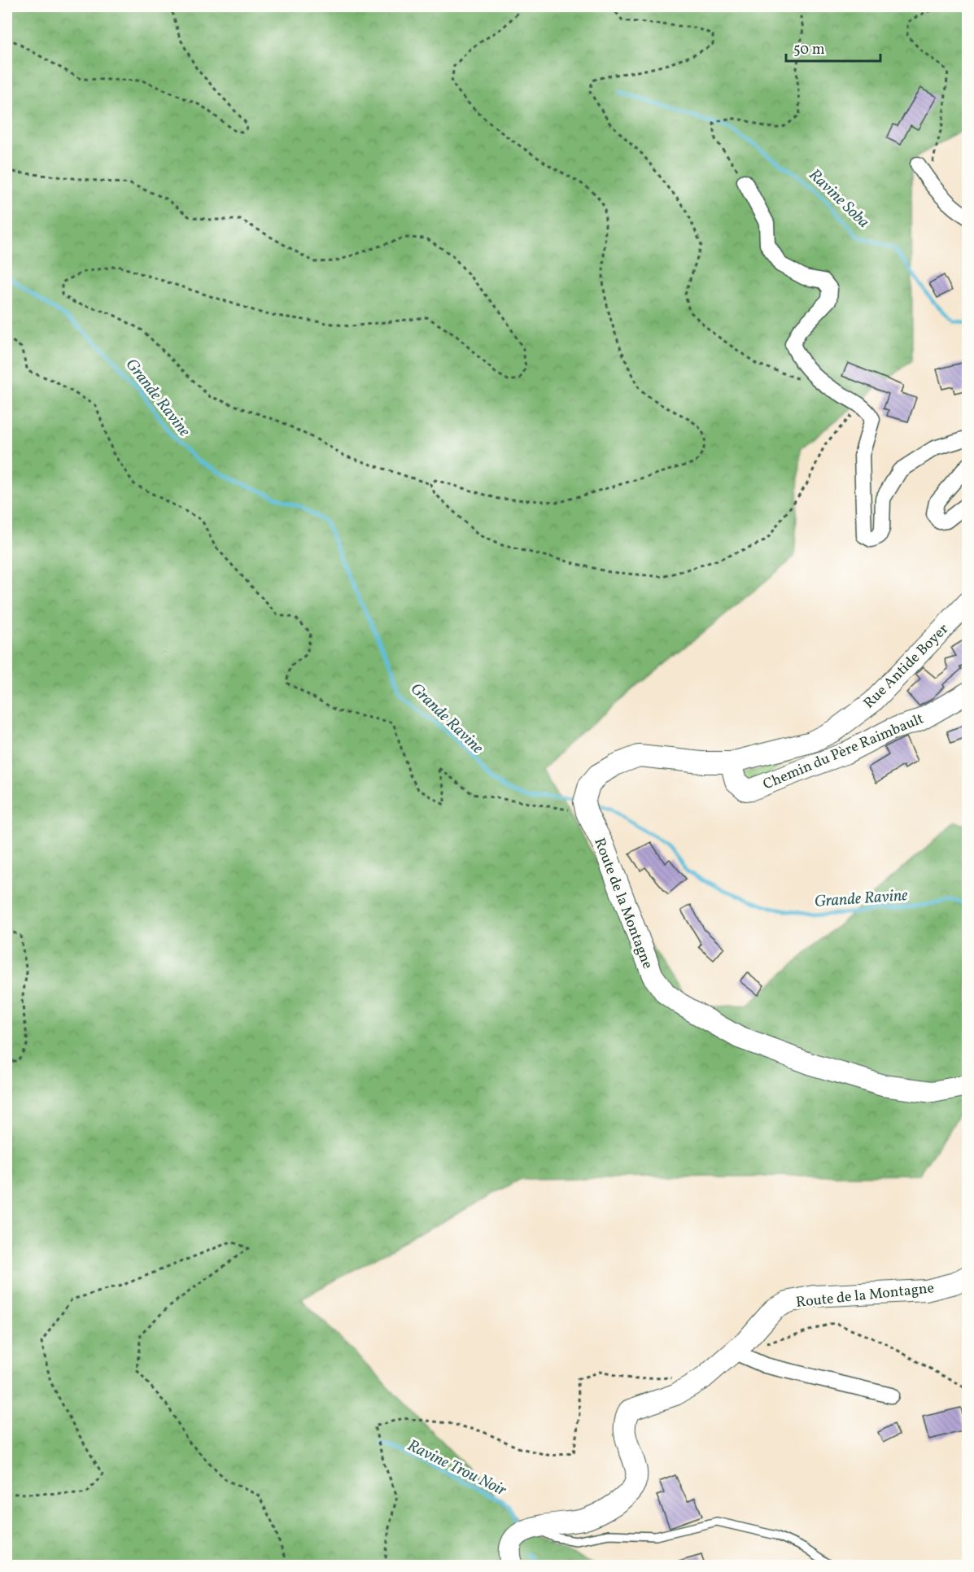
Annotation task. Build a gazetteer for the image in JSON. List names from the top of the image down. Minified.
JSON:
{"streets":{"main road":["Rue Antide Boyer","Chemin du Père Raimbault","Route de la Montagne"]},"crossings":[["Rue Antide Boyer","Chemin du Père Raimbault"],["Rue Antide Boyer","Route de la Montagne"],["Chemin du Père Raimbault","Route de la Montagne"]],"water":["Ravine Soba","Grande Ravine","Ravine Trou Noir"],"scale_bar":"50 m"}
